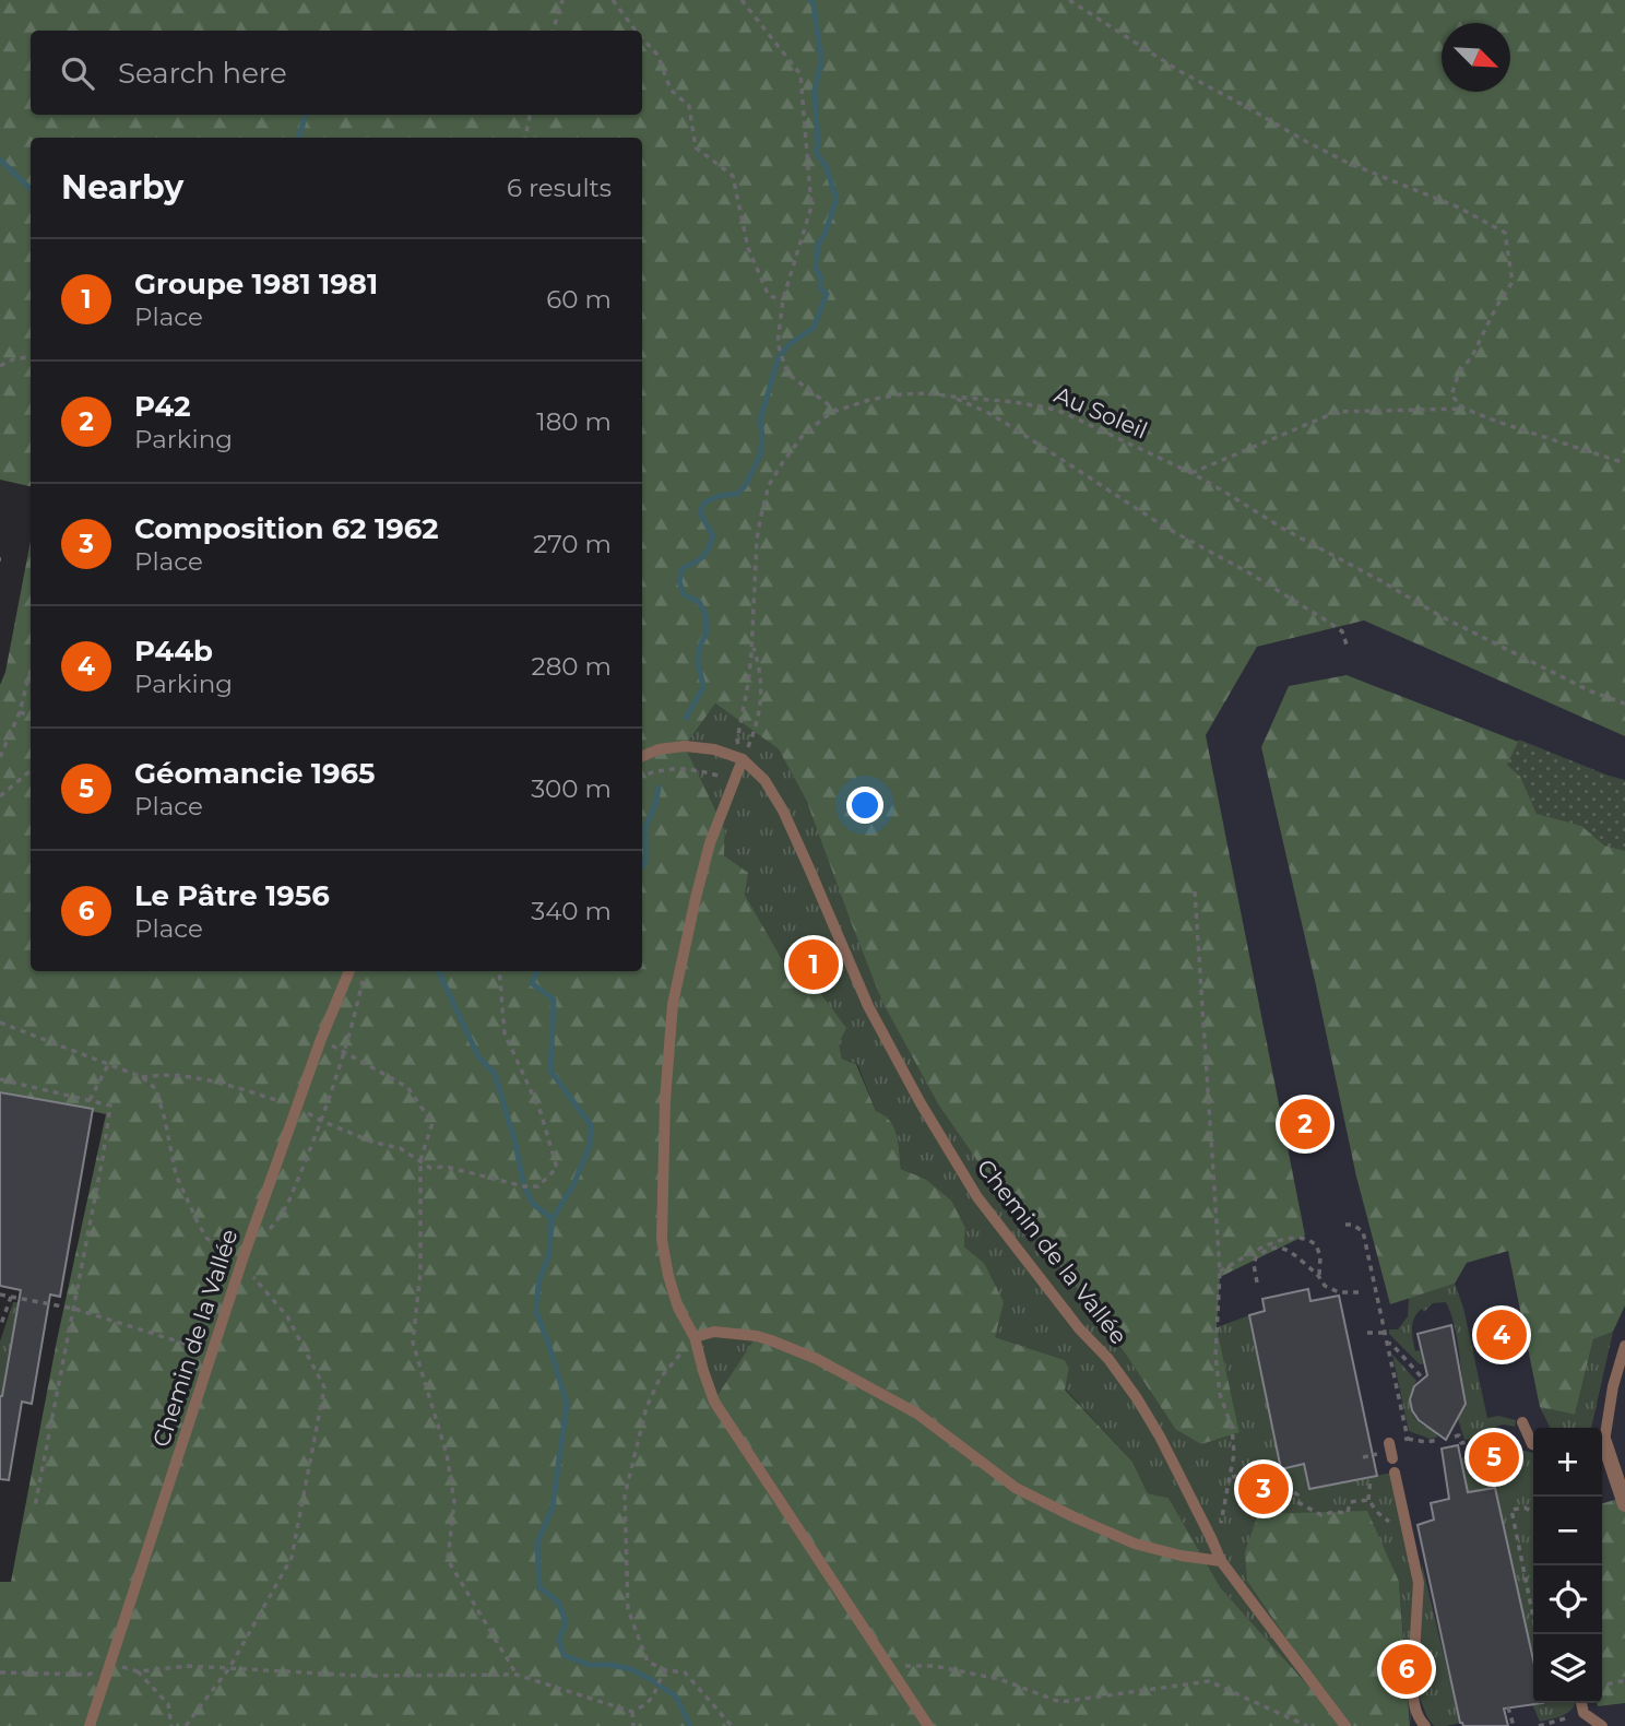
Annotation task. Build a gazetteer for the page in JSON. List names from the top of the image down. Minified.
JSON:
{"streets":{"lane":["Chemin de la Vallée"],"path":["Au Soleil"]},"crossings":[["Au Soleil","Chemin de la Vallée"]],"north":"bottom right","page":{"search":"Search here","heading":["Nearby","6 results"],"list":[{"mark":"1","name":"Groupe 1981 1981","note":"Place","value":"60 m"},{"mark":"2","name":"P42","note":"Parking","value":"180 m"},{"mark":"3","name":"Composition 62 1962","note":"Place","value":"270 m"},{"mark":"4","name":"P44b","note":"Parking","value":"280 m"},{"mark":"5","name":"Géomancie 1965","note":"Place","value":"300 m"},{"mark":"6","name":"Le Pâtre 1956","note":"Place","value":"340 m"}],"pins":["1","2","4","5","3","6"],"map_buttons":["+","−"]}}
